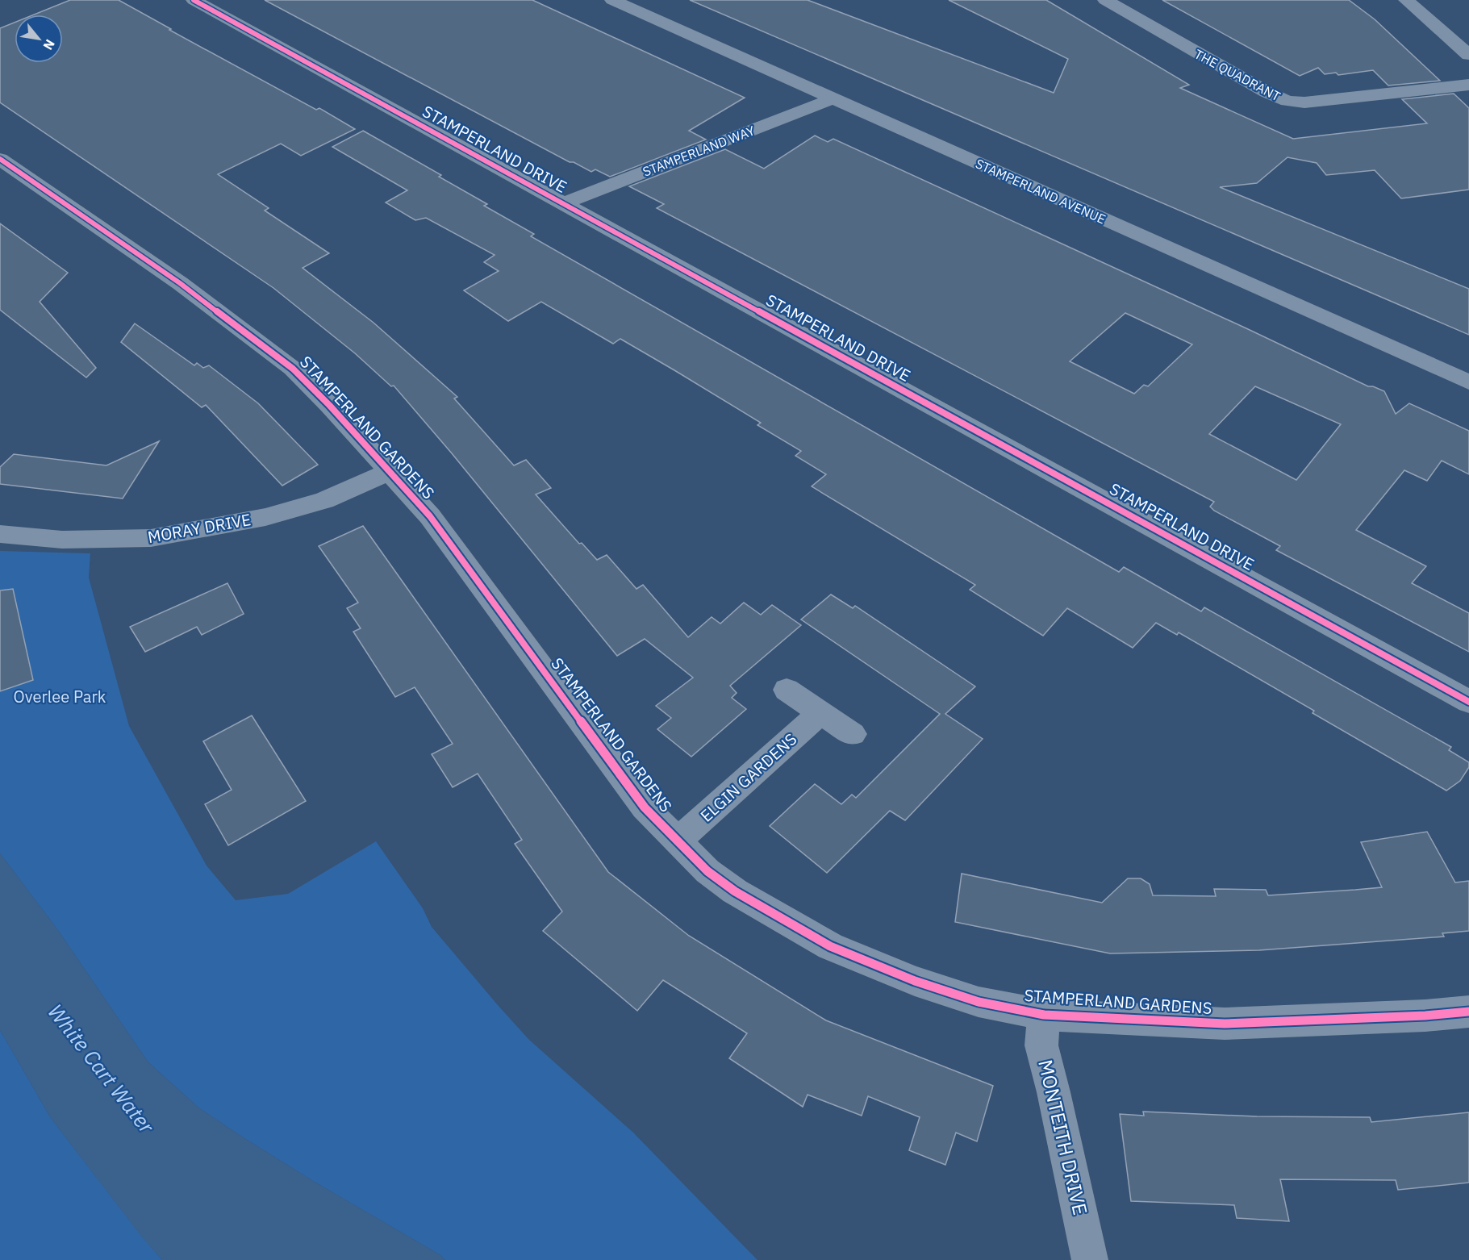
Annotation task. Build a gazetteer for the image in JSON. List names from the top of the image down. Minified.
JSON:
{"streets":{"street":["THE QUADRANT","STAMPERLAND DRIVE","STAMPERLAND WAY","STAMPERLAND AVENUE","STAMPERLAND GARDENS","MORAY DRIVE","ELGIN GARDENS","MONTEITH DRIVE"]},"crossings":[["STAMPERLAND DRIVE","STAMPERLAND WAY"],["STAMPERLAND WAY","STAMPERLAND AVENUE"],["STAMPERLAND GARDENS","MORAY DRIVE"],["STAMPERLAND GARDENS","ELGIN GARDENS"],["STAMPERLAND GARDENS","MONTEITH DRIVE"]],"water":["White Cart Water"],"parks":["Overlee Park"],"north":"bottom right"}
